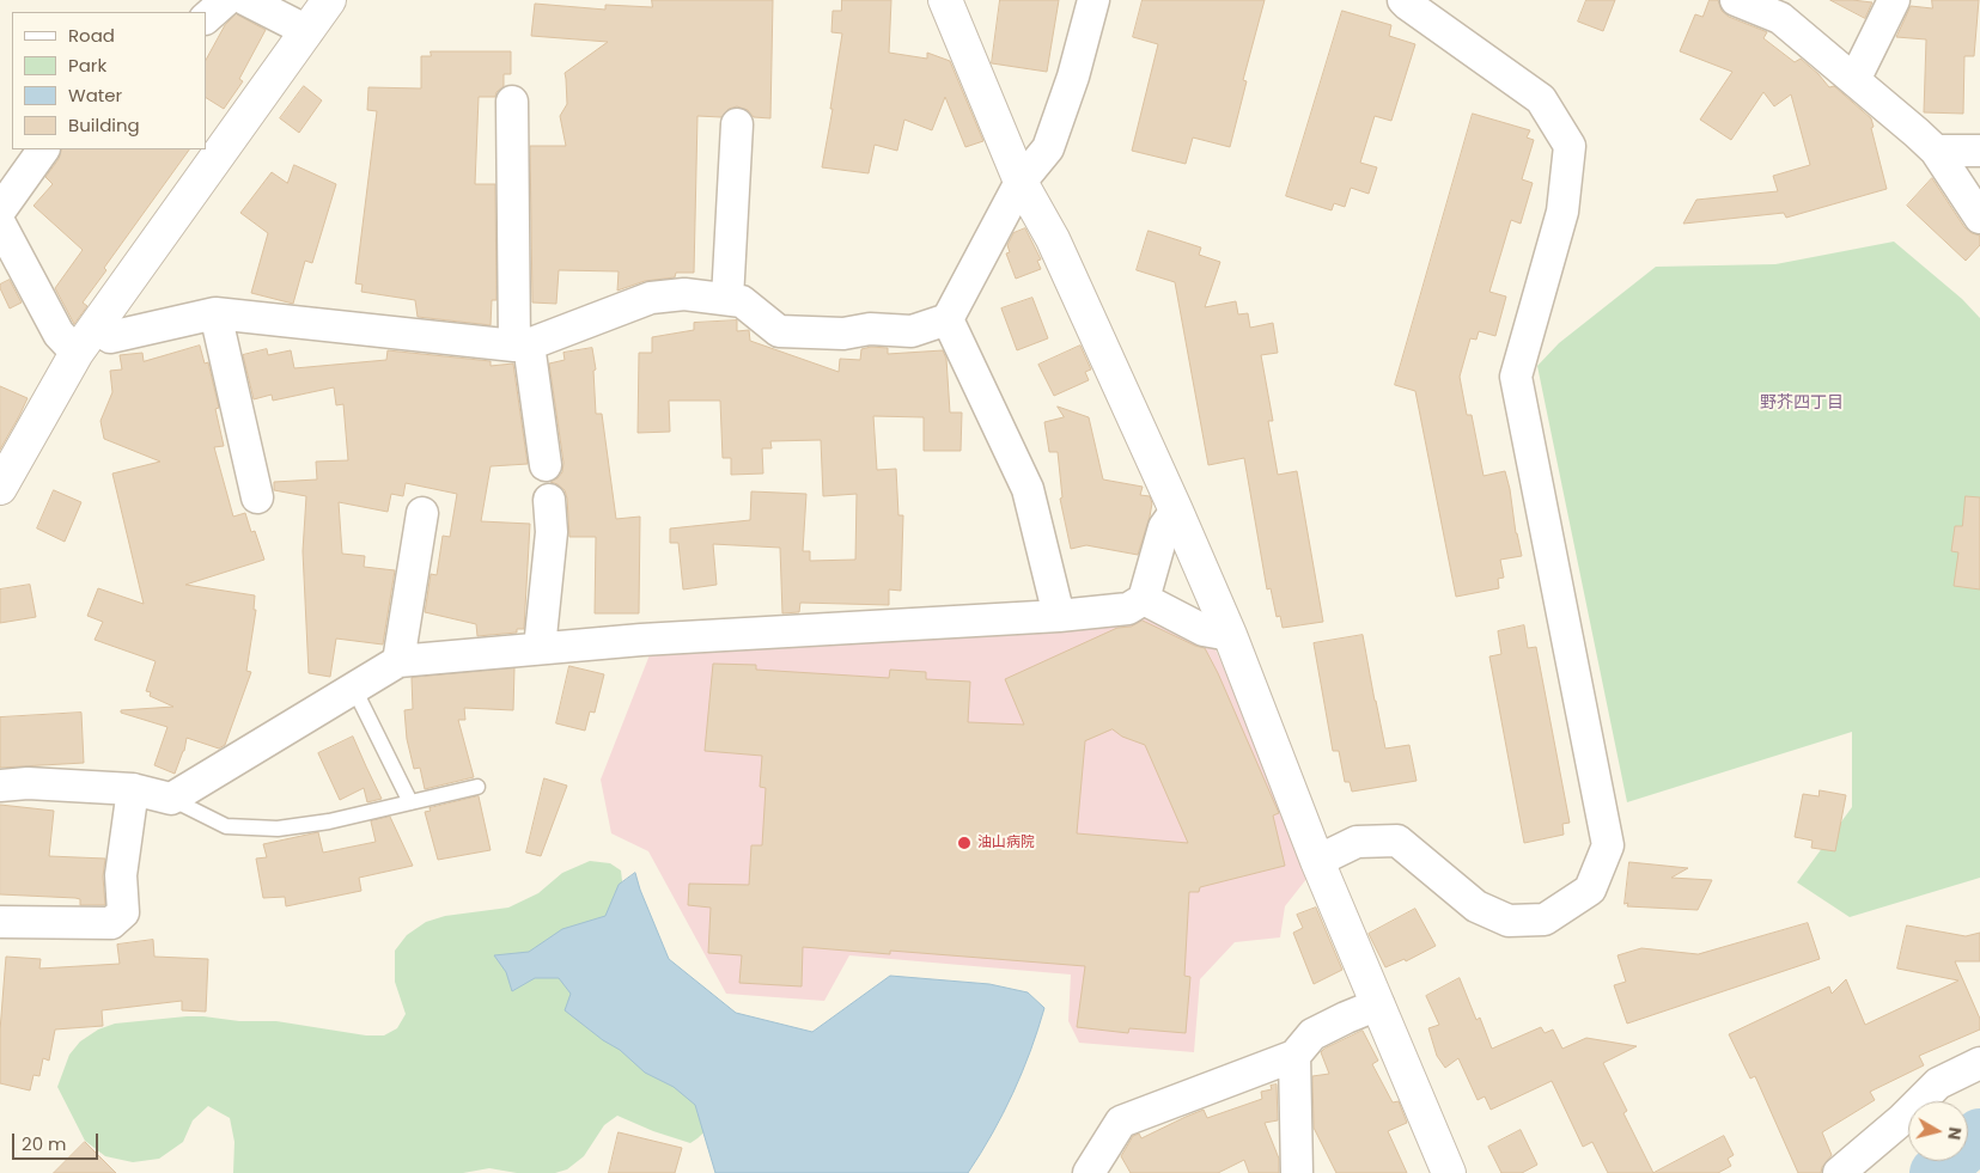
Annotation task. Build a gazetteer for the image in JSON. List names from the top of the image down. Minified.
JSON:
{"districts":["野芥四丁目"],"places":["油山病院"],"legend":["Road","Park","Water","Building"],"scale_bar":"20 m","north":"right"}
